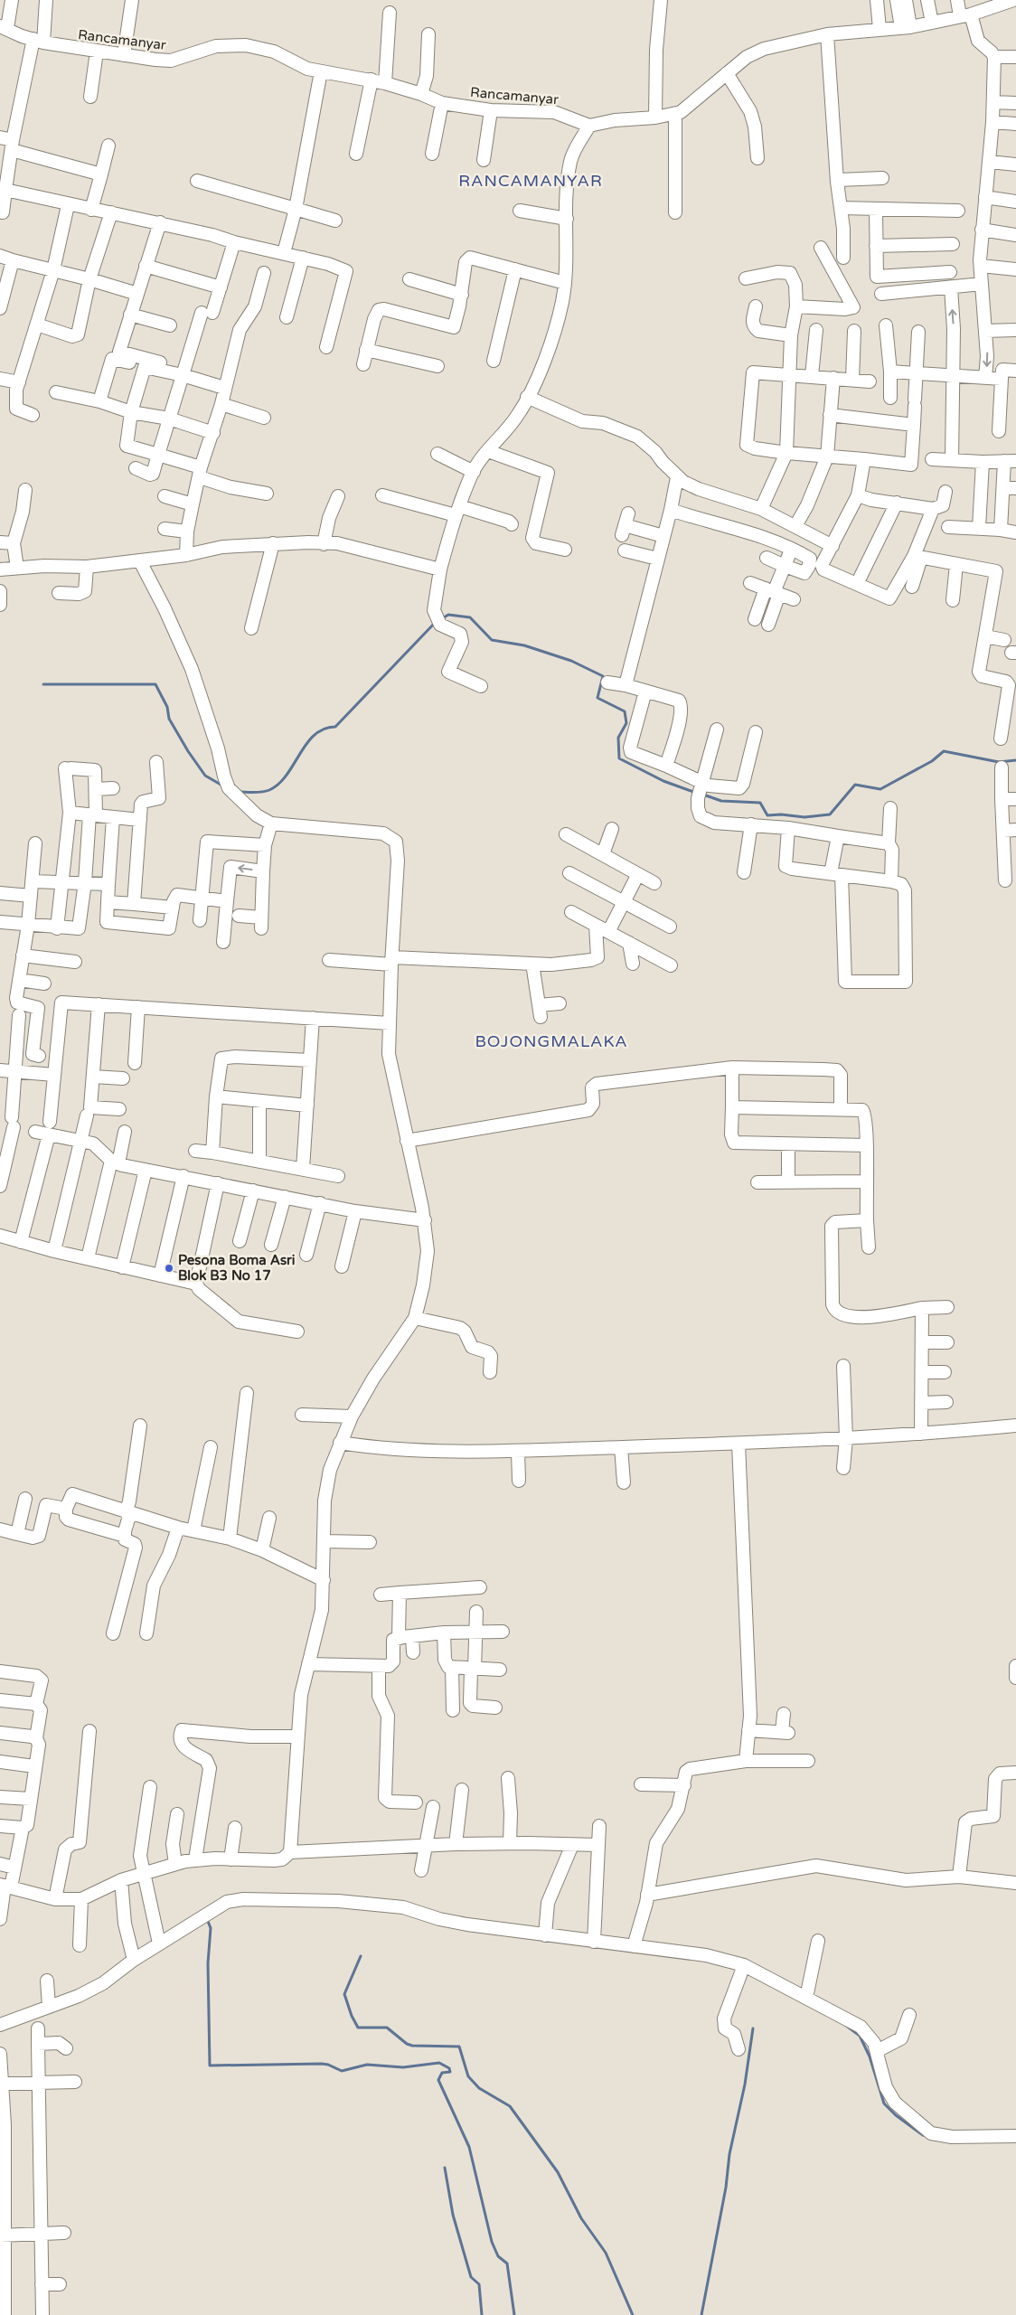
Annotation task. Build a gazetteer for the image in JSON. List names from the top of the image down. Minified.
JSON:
{"streets":{"street":["Rancamanyar"]},"districts":["RANCAMANYAR","BOJONGMALAKA"],"places":["Pesona Boma Asri Blok B3 No 17"]}
